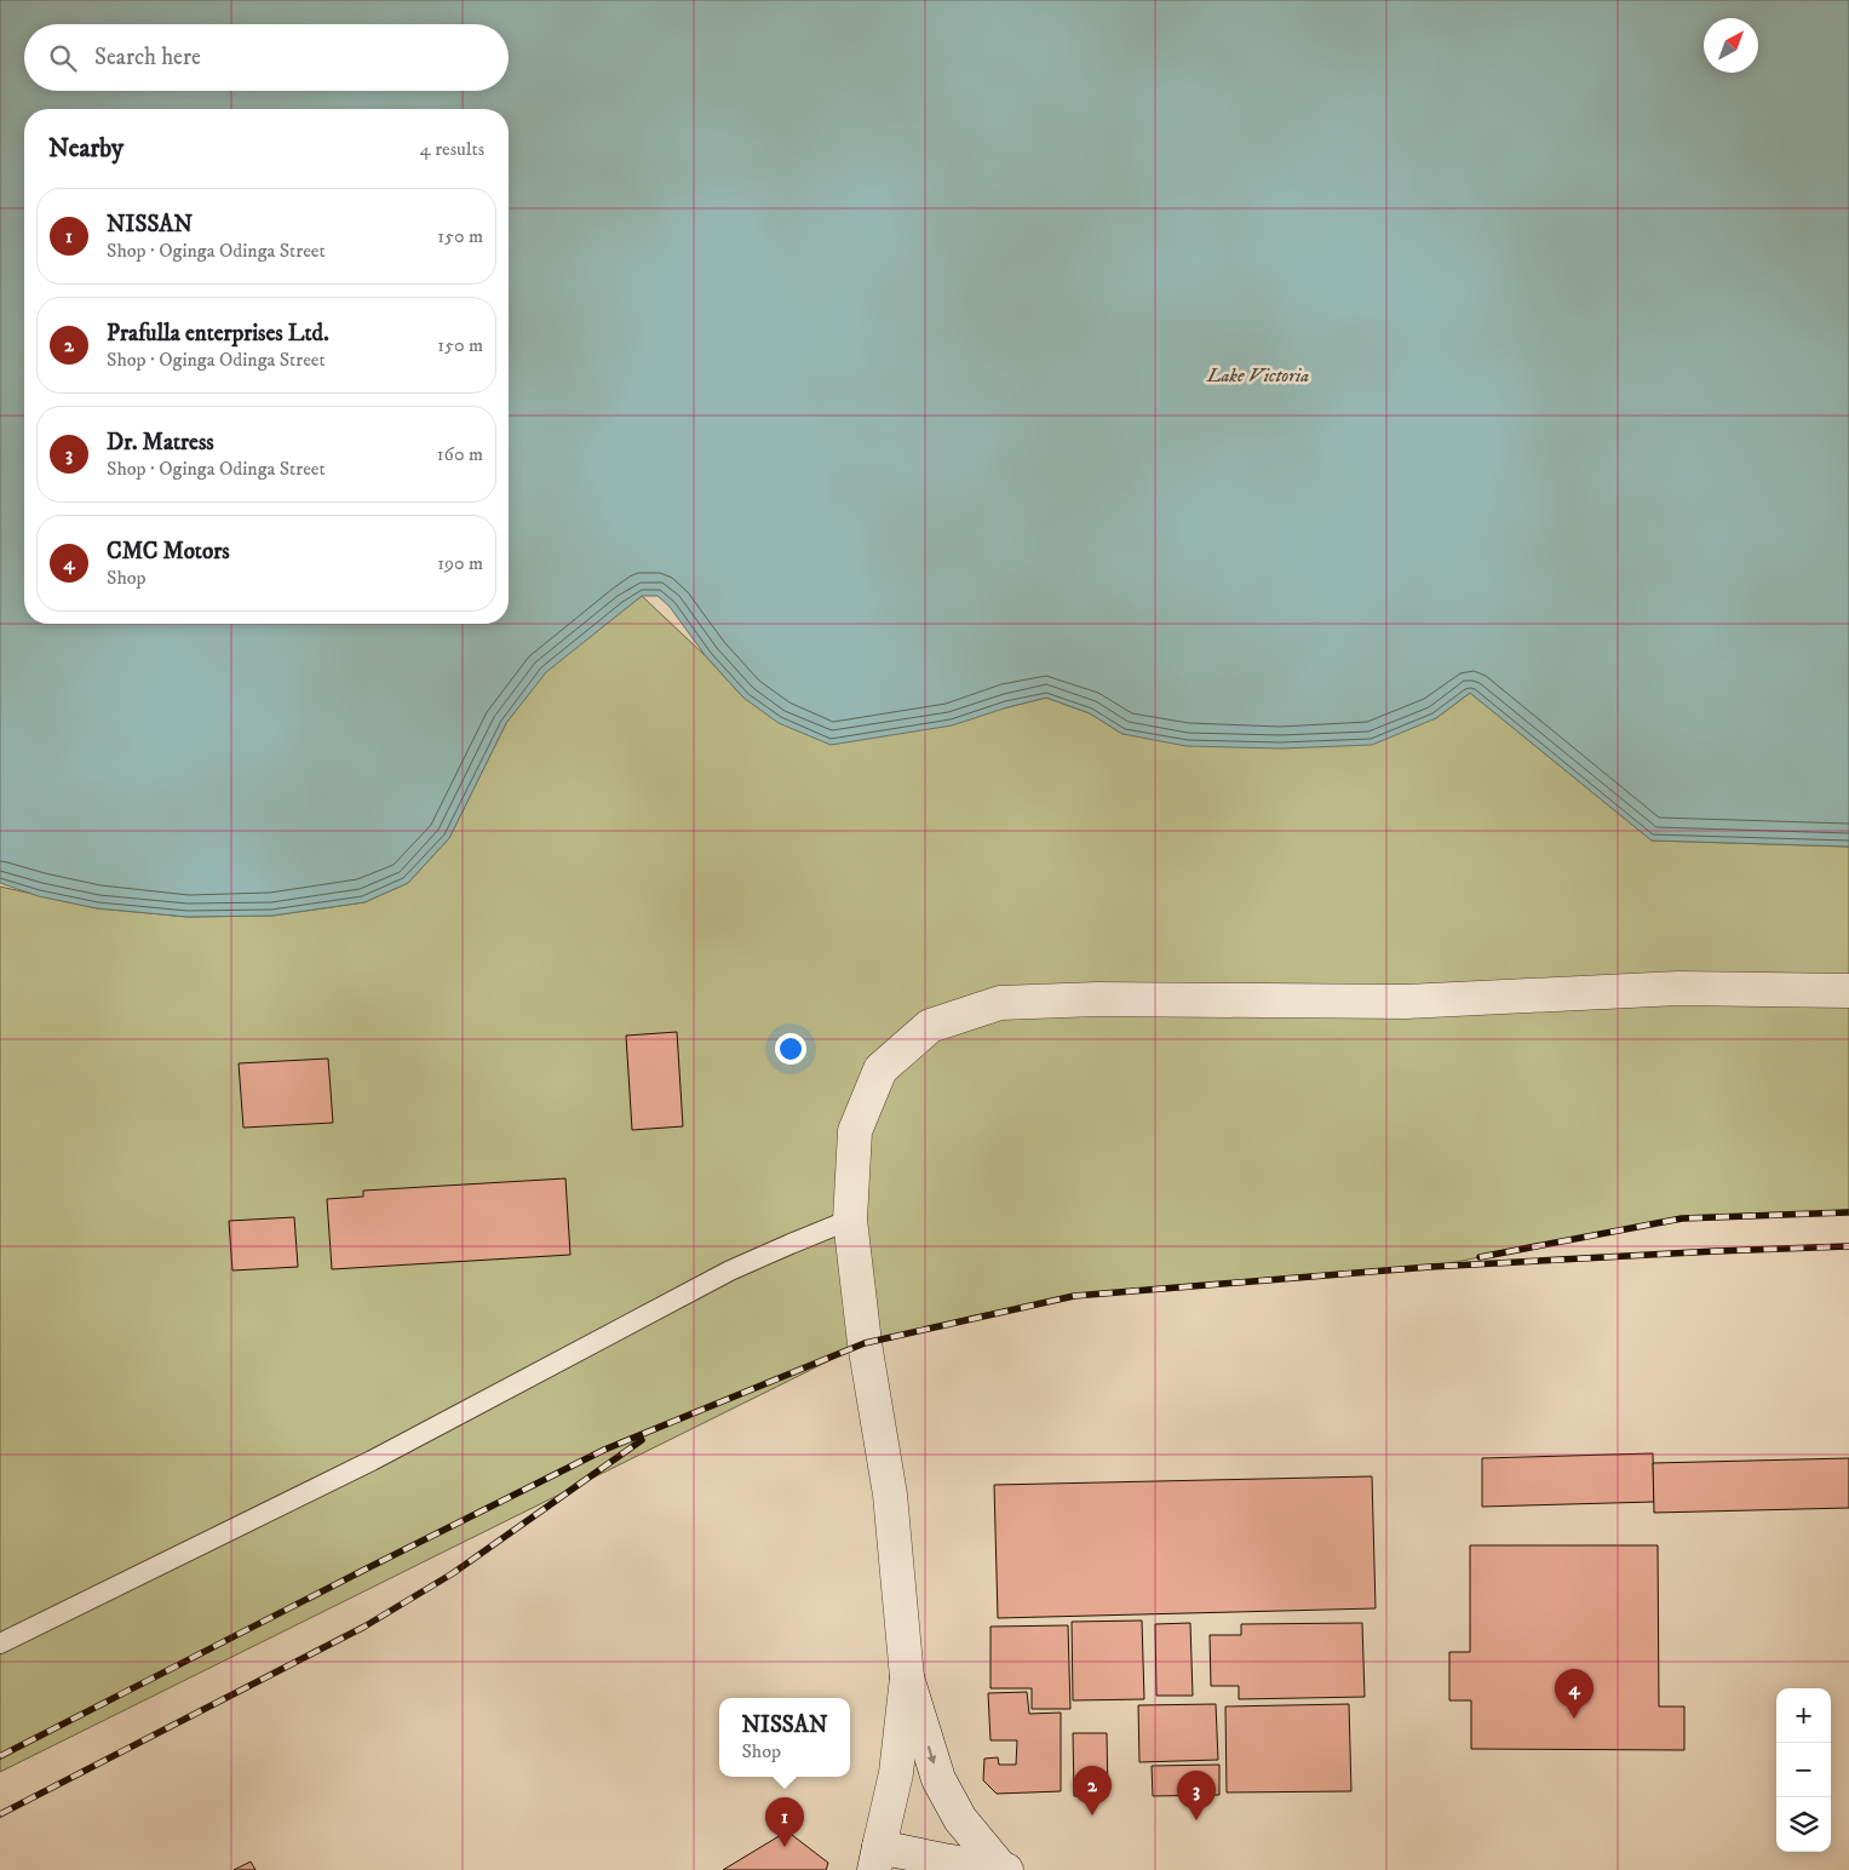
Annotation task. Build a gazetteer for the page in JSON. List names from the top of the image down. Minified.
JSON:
{"water":["Lake Victoria"],"north":"top right","page":{"search":"Search here","heading":["Nearby","4 results"],"list":[{"mark":"1","name":"NISSAN","note":"Shop · Oginga Odinga Street","value":"150 m"},{"mark":"2","name":"Prafulla enterprises Ltd.","note":"Shop · Oginga Odinga Street","value":"150 m"},{"mark":"3","name":"Dr. Matress","note":"Shop · Oginga Odinga Street","value":"160 m"},{"mark":"4","name":"CMC Motors","note":"Shop","value":"190 m"}],"pins":["4","2","3","1"],"map_buttons":["+","−"],"popup":["NISSAN","Shop"]}}
